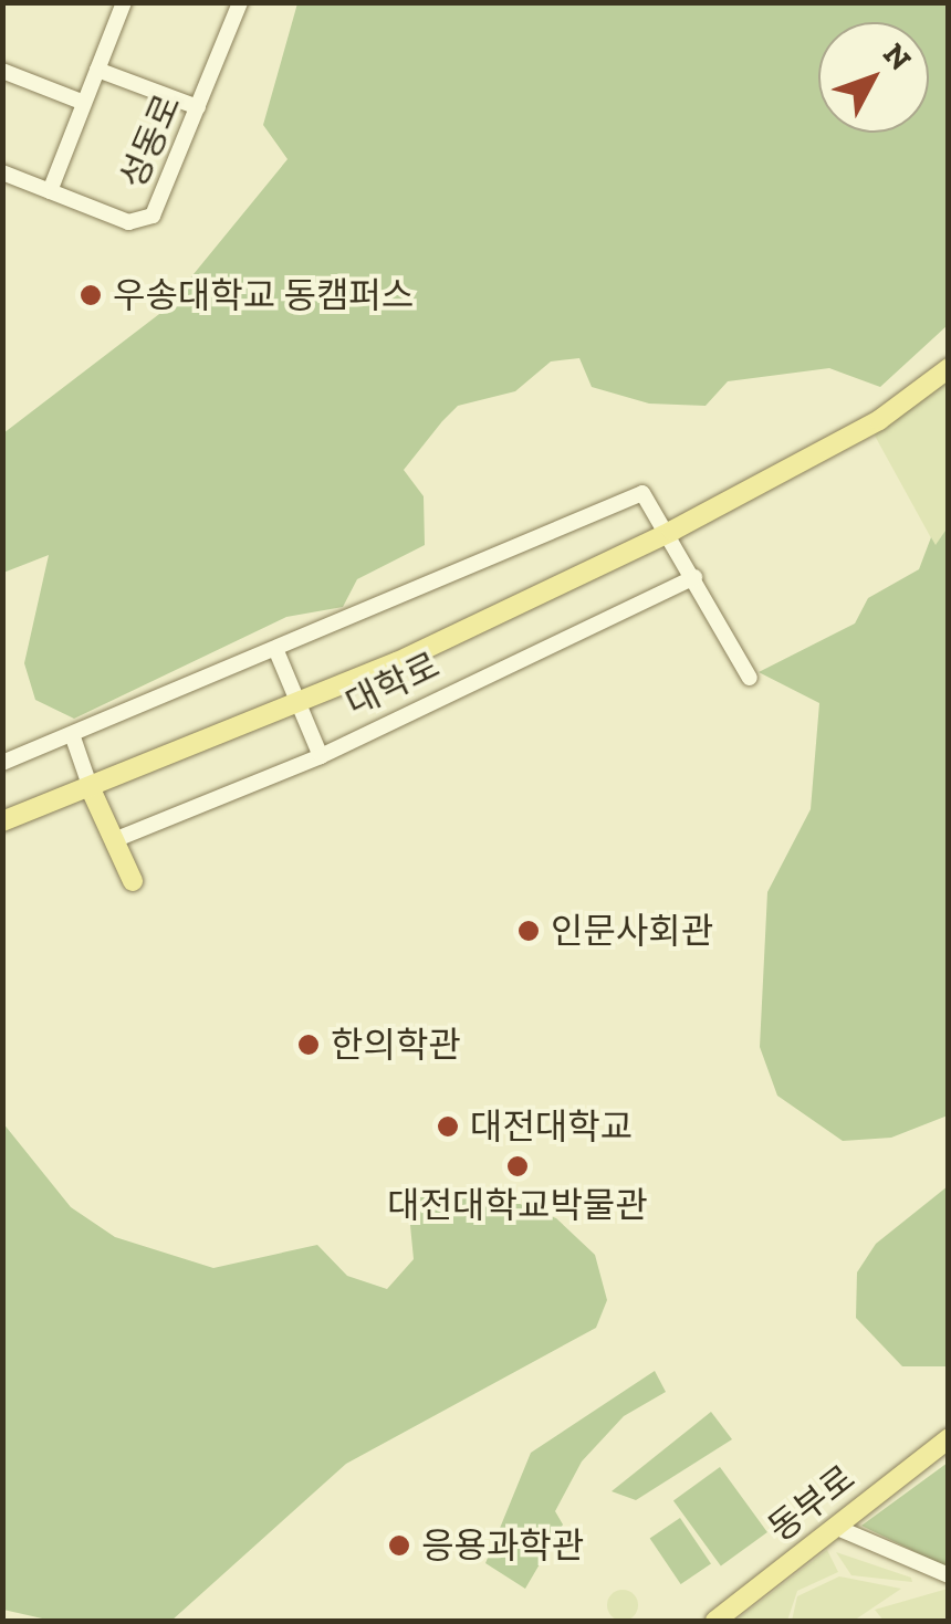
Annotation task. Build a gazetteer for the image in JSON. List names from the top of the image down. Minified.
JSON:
{"streets":{"main road":["대학로","동부로"],"street":["성동로"]},"places":["우송대학교 동캠퍼스","인문사회관","한의학관","대전대학교","대전대학교박물관","응용과학관"],"north":"top right"}
